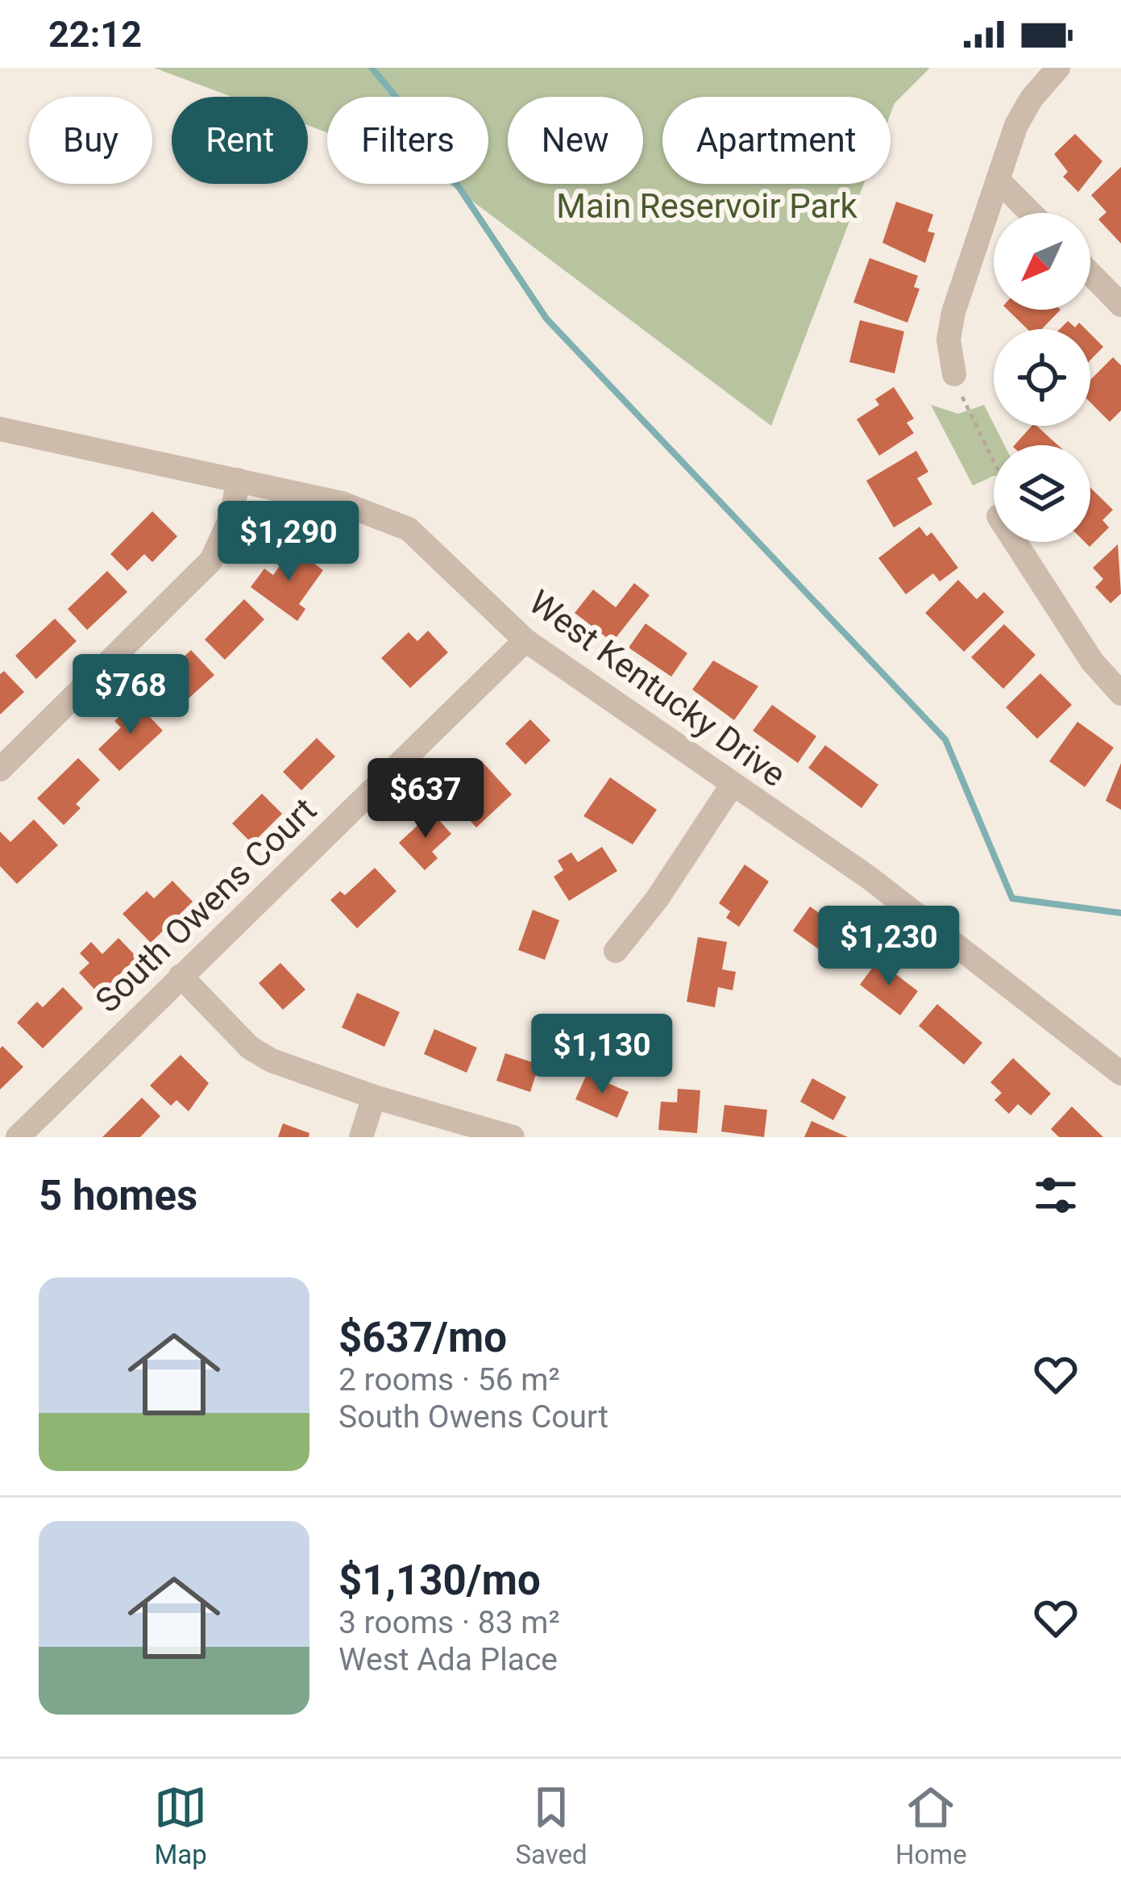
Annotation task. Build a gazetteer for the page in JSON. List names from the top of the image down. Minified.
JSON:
{"streets":{"street":["West Kentucky Drive","South Owens Court"]},"crossings":[["West Kentucky Drive","South Owens Court"]],"parks":["Main Reservoir Park"],"north":"bottom left","page":{"status":"22:12","chip":["Buy","Rent","Filters","New","Apartment"],"price":["$1,290","$768","$637","$1,230","$1,130"],"heading":"5 homes","list":[{"name":"$637/mo","note":"2 rooms · 56 m² · South Owens Court"},{"name":"$1,130/mo","note":"3 rooms · 83 m² · West Ada Place"}],"tabs":["Map","Saved","Home"]}}
